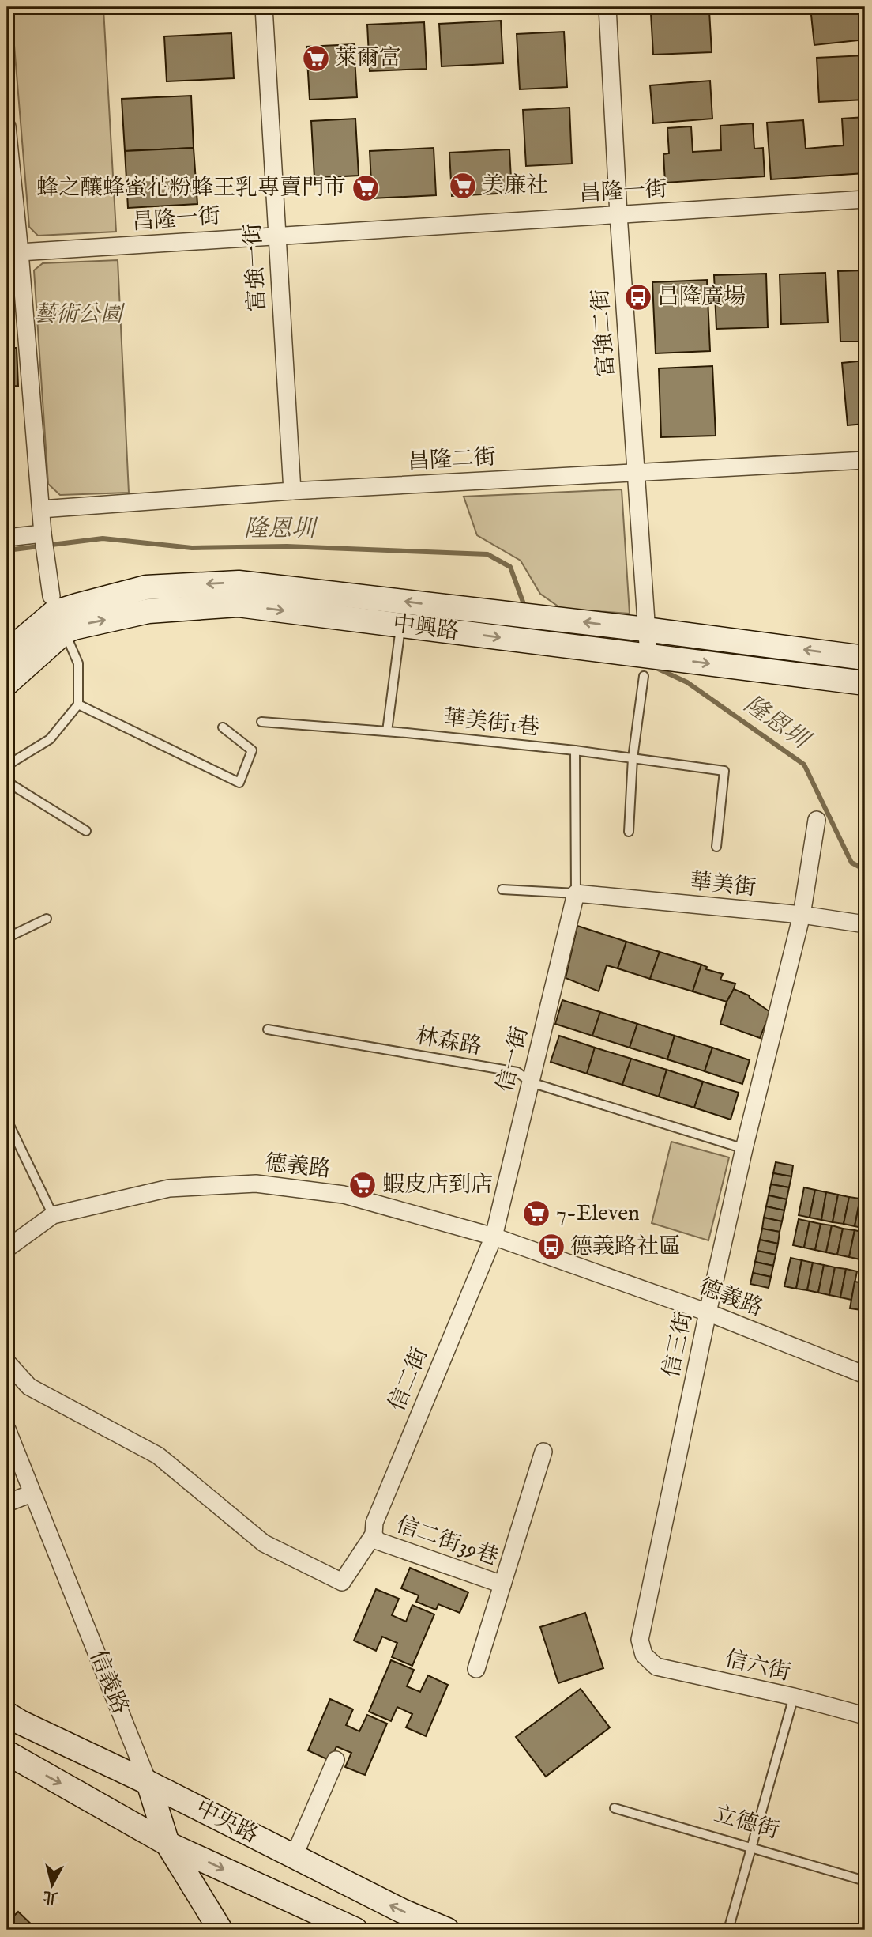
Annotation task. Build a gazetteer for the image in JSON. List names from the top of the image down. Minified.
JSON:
{"streets":{"street":["昌隆一街","富強一街","富強二街","昌隆二街","中興路","華美街","信一街","德義路","信三街","信二街","信二街39巷","信六街","信義路","中央路"],"lane":["華美街1巷","林森路","立德街"]},"crossings":[["昌隆一街","富強一街"],["昌隆一街","富強二街"],["富強一街","昌隆二街"],["富強二街","昌隆二街"],["富強二街","中興路"],["華美街","信一街"],["華美街","信三街"],["林森路","信一街"],["林森路","信三街"],["信一街","德義路"],["信一街","信二街"],["德義路","信三街"],["德義路","信二街"],["信三街","信六街"],["信二街","信二街39巷"],["信義路","中央路"]],"water":["隆恩圳"],"parks":["藝術公園"],"places":{"supermarket":["萊爾富","美廉社","蜂之釀蜂蜜花粉蜂王乳專賣門市","蝦皮店到店","7-Eleven"],"bus stop":["昌隆廣場","德義路社區"]},"north":"bottom"}
